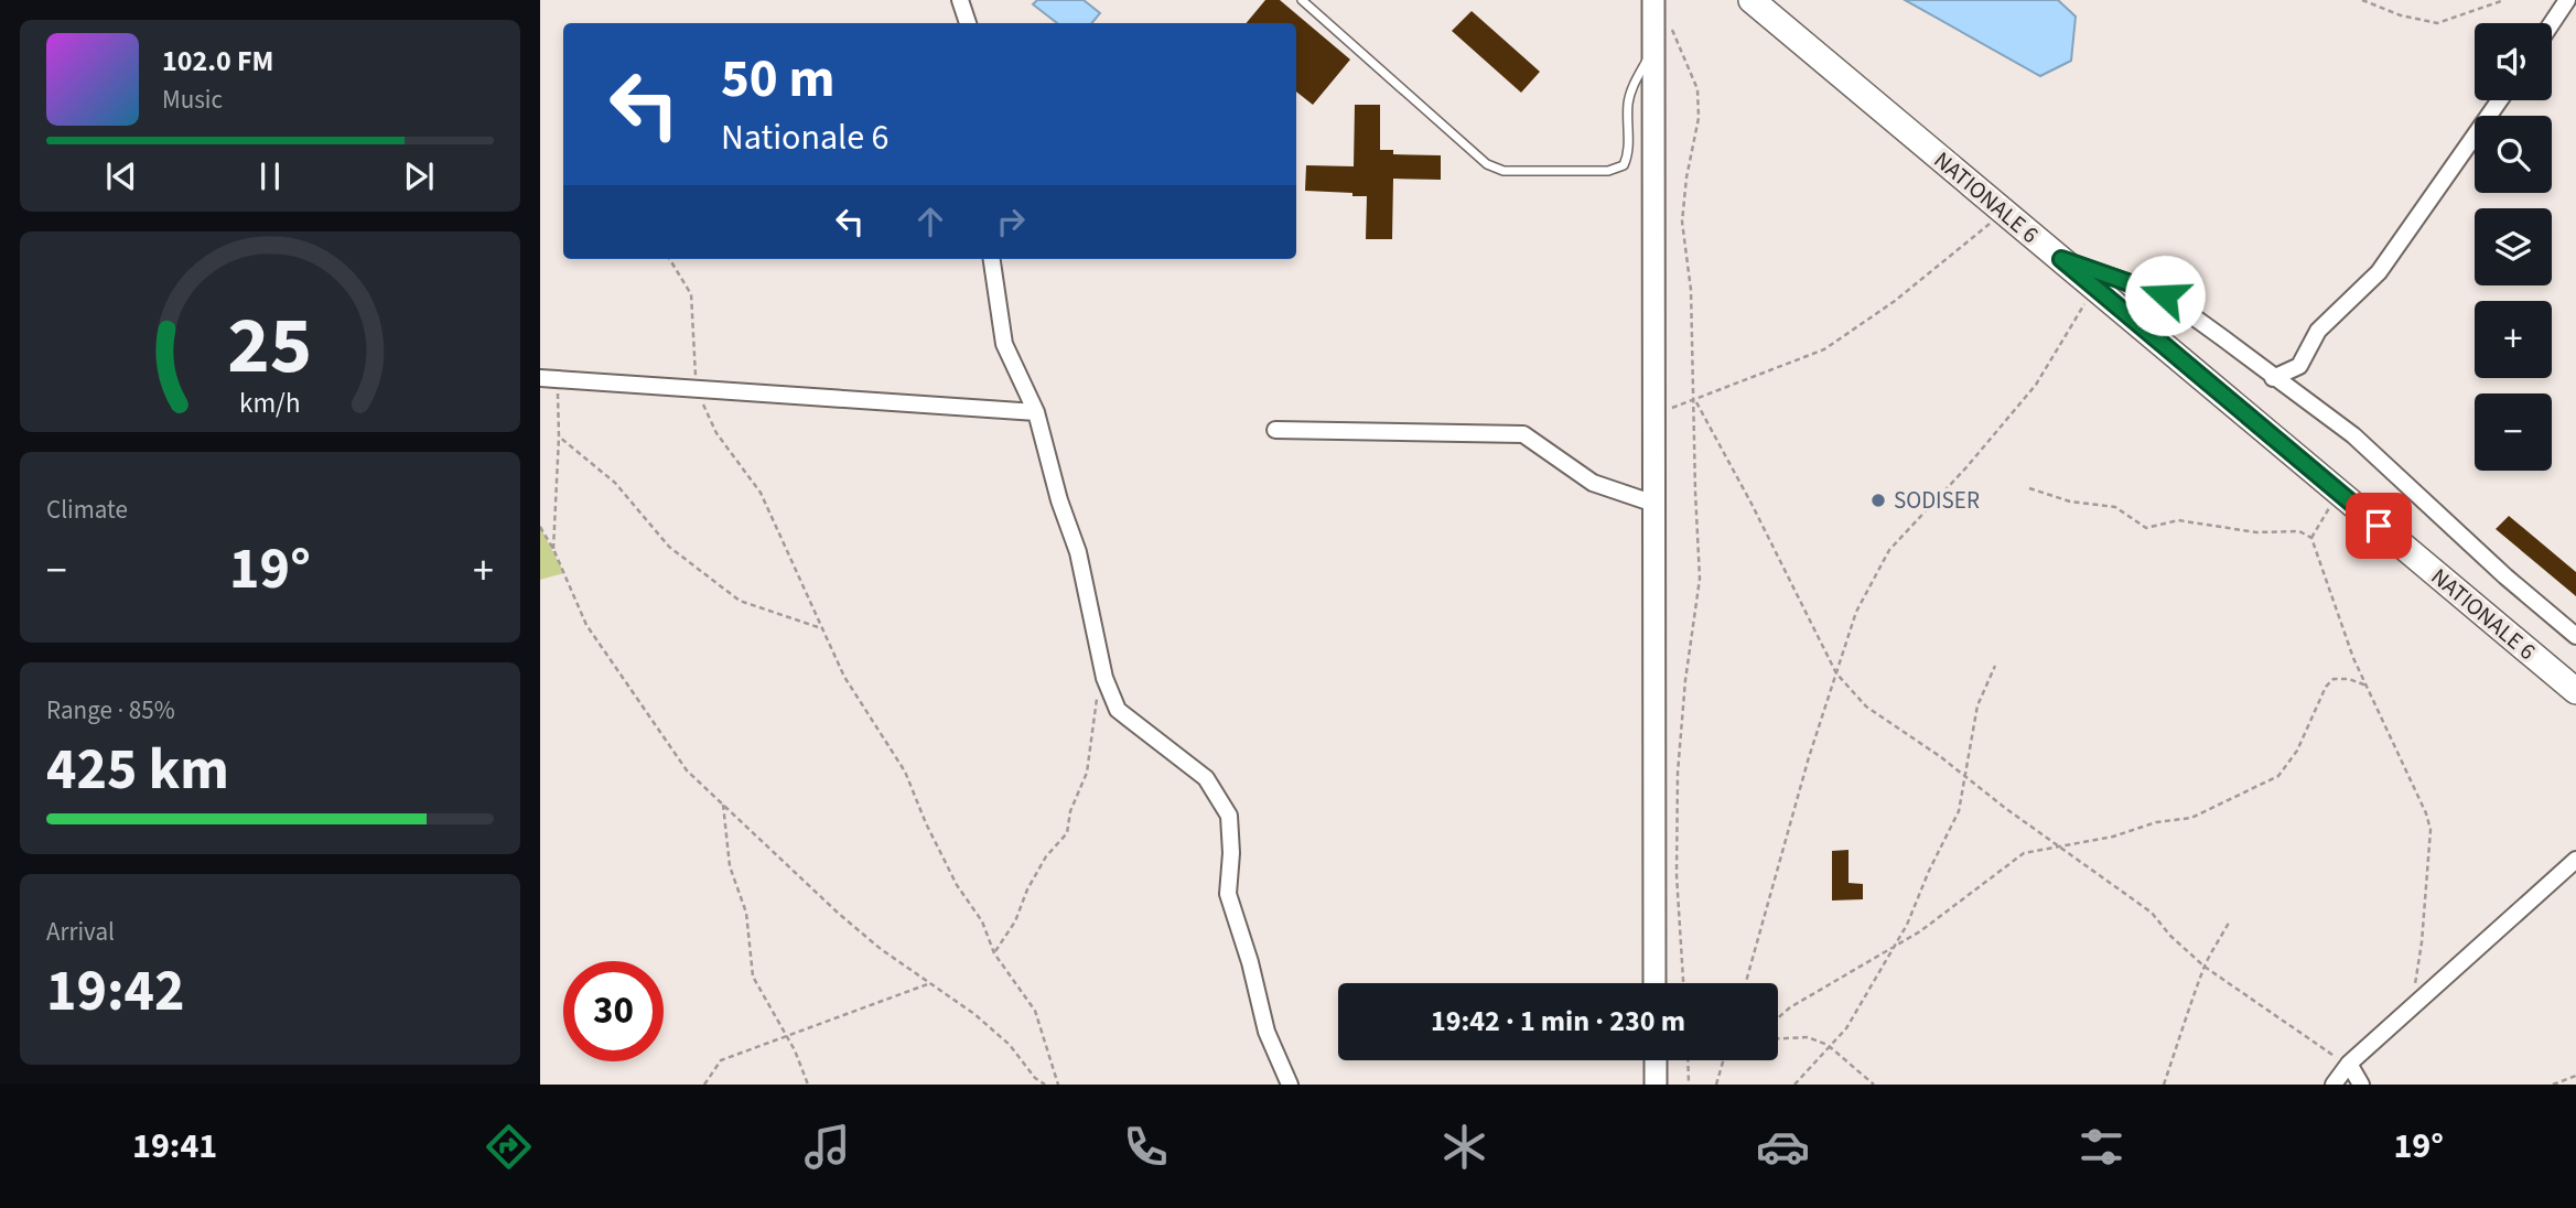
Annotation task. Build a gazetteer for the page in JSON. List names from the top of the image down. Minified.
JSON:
{"streets":{"main road":["NATIONALE 6"]},"places":["SODISER"],"page":{"map_buttons":["+","−"],"turn":["50 m","Nationale 6"],"song":["102.0 FM","Music"],"tile":["Climate",["Range · 85%","425 km"],["Arrival","19:42"]],"heat":["−","19°","+"],"limit":"30","trip":"19:42 · 1 min · 230 m","tabs":["19:41","19°"],"gauge":["25","km/h"]}}
